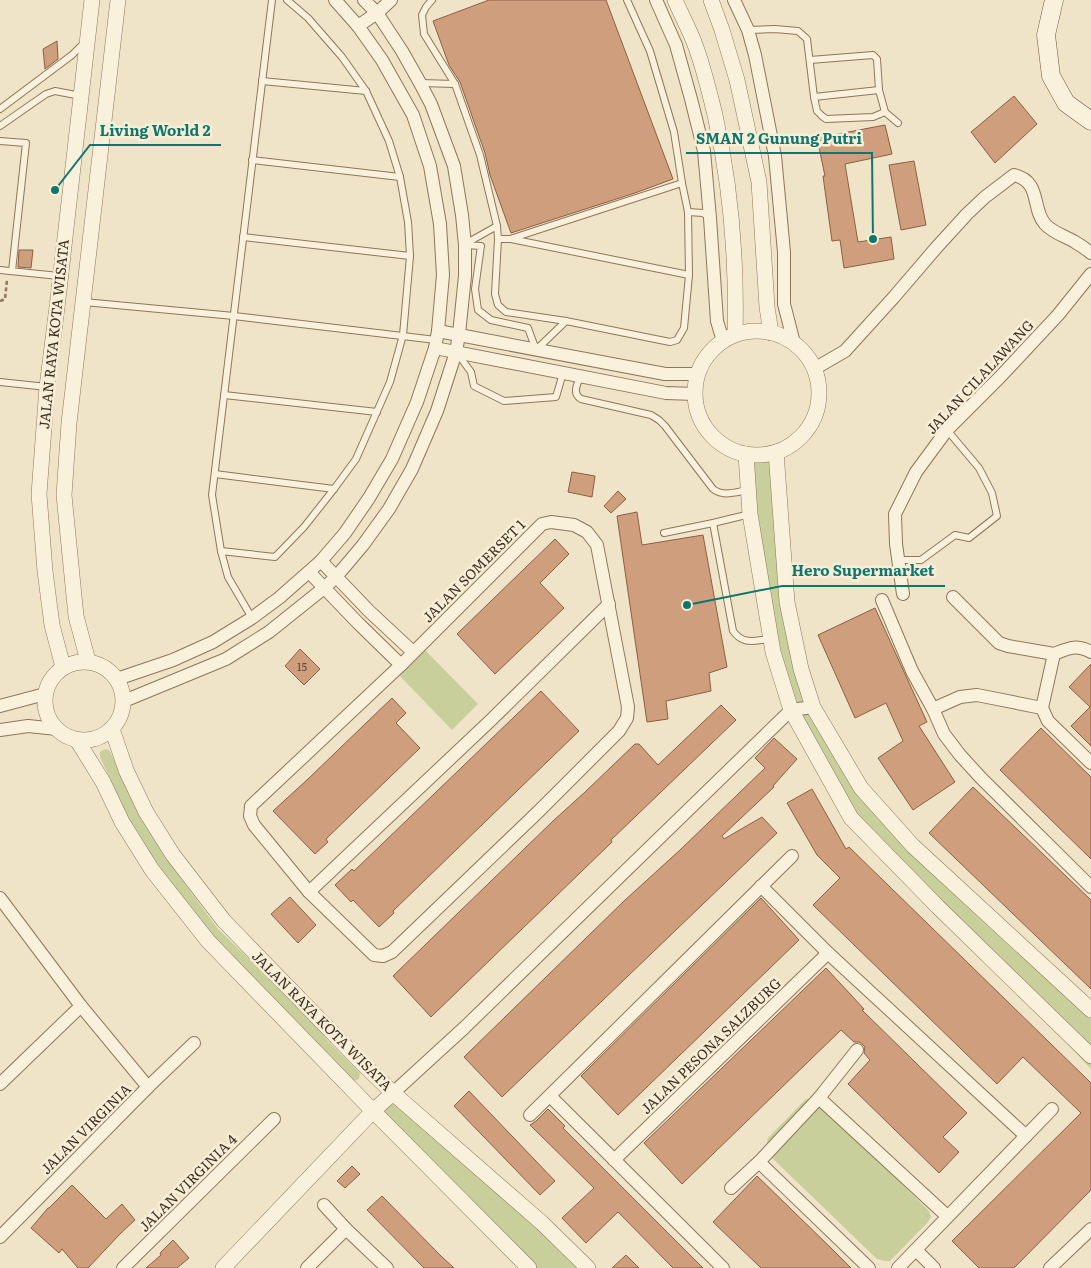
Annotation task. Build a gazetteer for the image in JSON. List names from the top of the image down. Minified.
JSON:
{"streets":{"street":["JALAN RAYA KOTA WISATA","JALAN CILALAWANG","JALAN SOMERSET 1","JALAN PESONA SALZBURG","JALAN VIRGINIA","JALAN VIRGINIA 4"]},"places":["Living World 2","SMAN 2 Gunung Putri","Hero Supermarket"],"house_numbers":["15"]}
